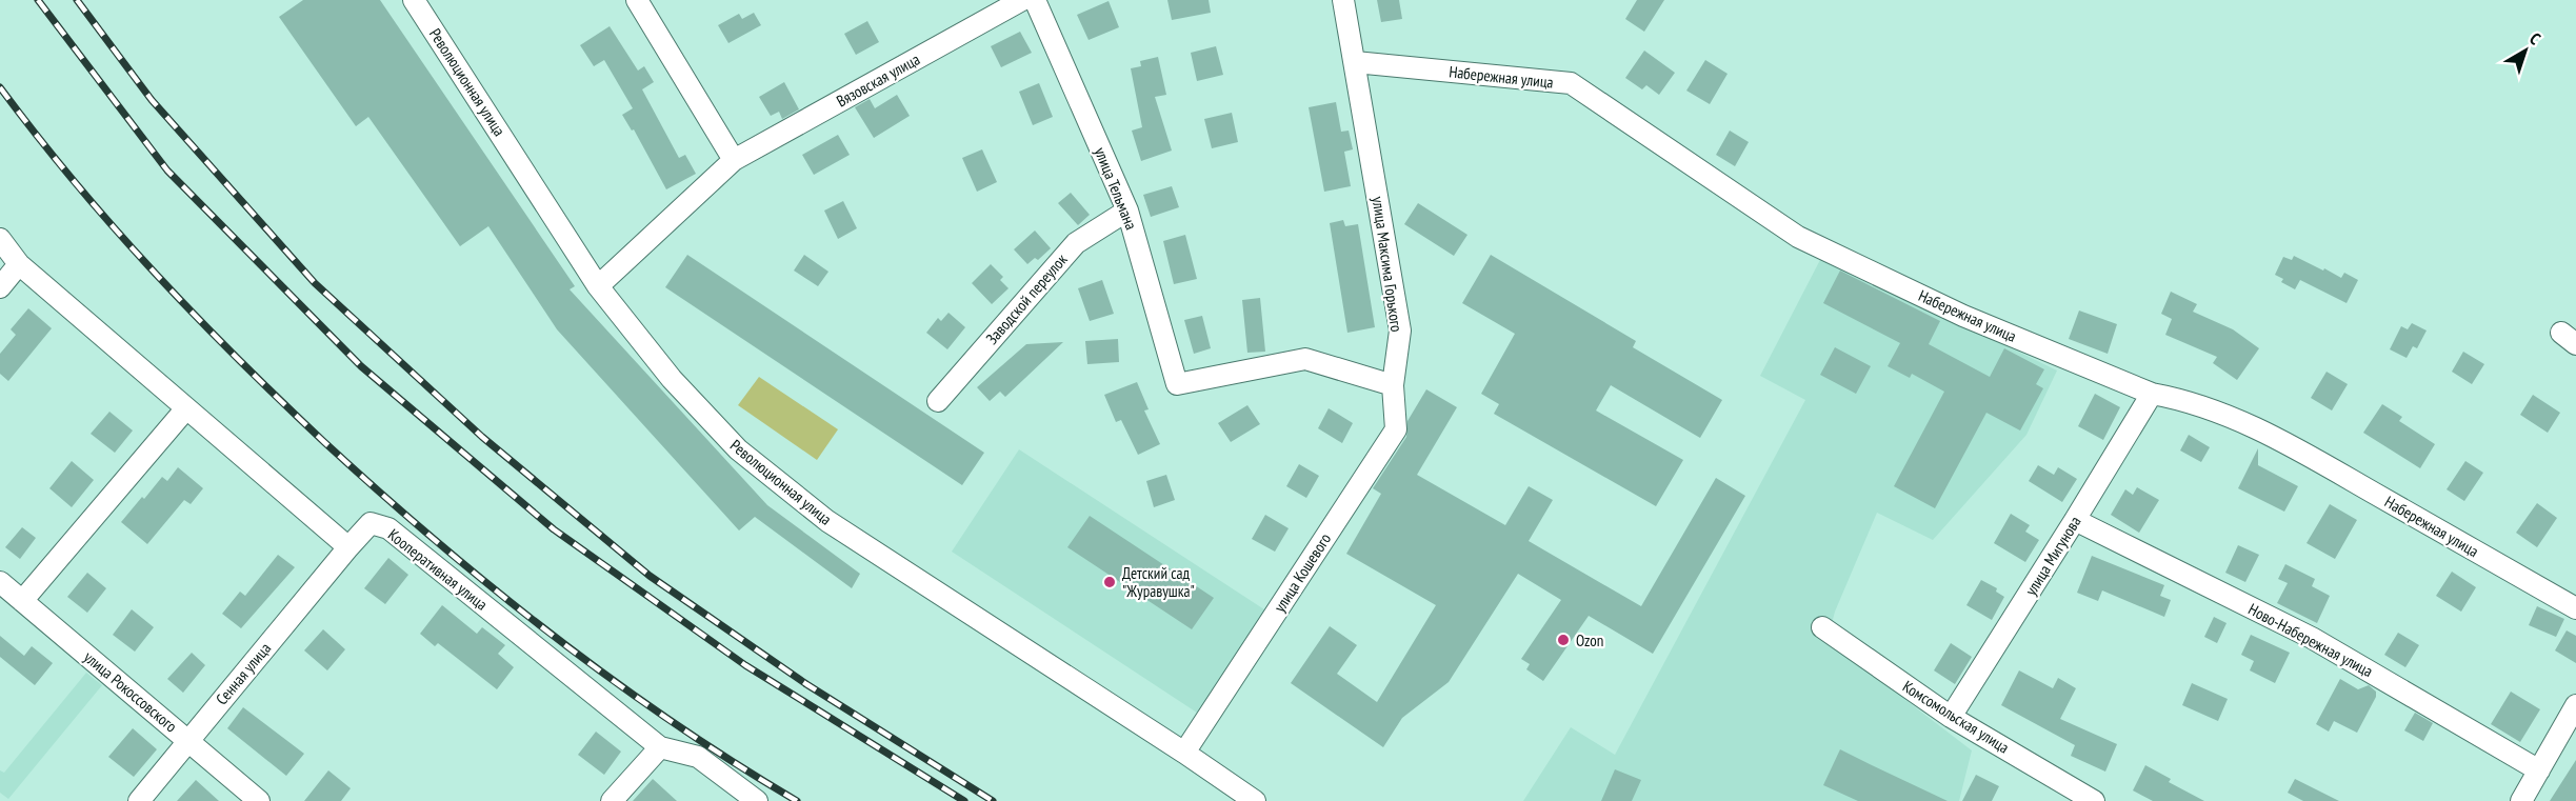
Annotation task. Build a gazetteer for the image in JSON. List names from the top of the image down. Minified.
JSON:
{"streets":{"street":["Набережная улица","Вязовская улица","Революционная улица","улица Тельмана","улица Максима Горького","Заводской переулок","улица Мигунова","Кооперативная улица","улица Кошевого","Ново-Набережная улица","Сенная улица","улица Рокоссовского","Комсомольская улица"]},"crossings":[["Набережная улица","улица Максима Горького"],["Набережная улица","улица Мигунова"],["Вязовская улица","Революционная улица"],["Революционная улица","улица Кошевого"],["улица Тельмана","улица Максима Горького"],["улица Тельмана","Заводской переулок"],["улица Тельмана","улица Кошевого"],["улица Максима Горького","улица Кошевого"],["улица Мигунова","Ново-Набережная улица"],["улица Мигунова","Комсомольская улица"],["Кооперативная улица","Сенная улица"],["Сенная улица","улица Рокоссовского"]],"places":["Детский сад \"Журавушка\"","Ozon"],"north":"top right"}
